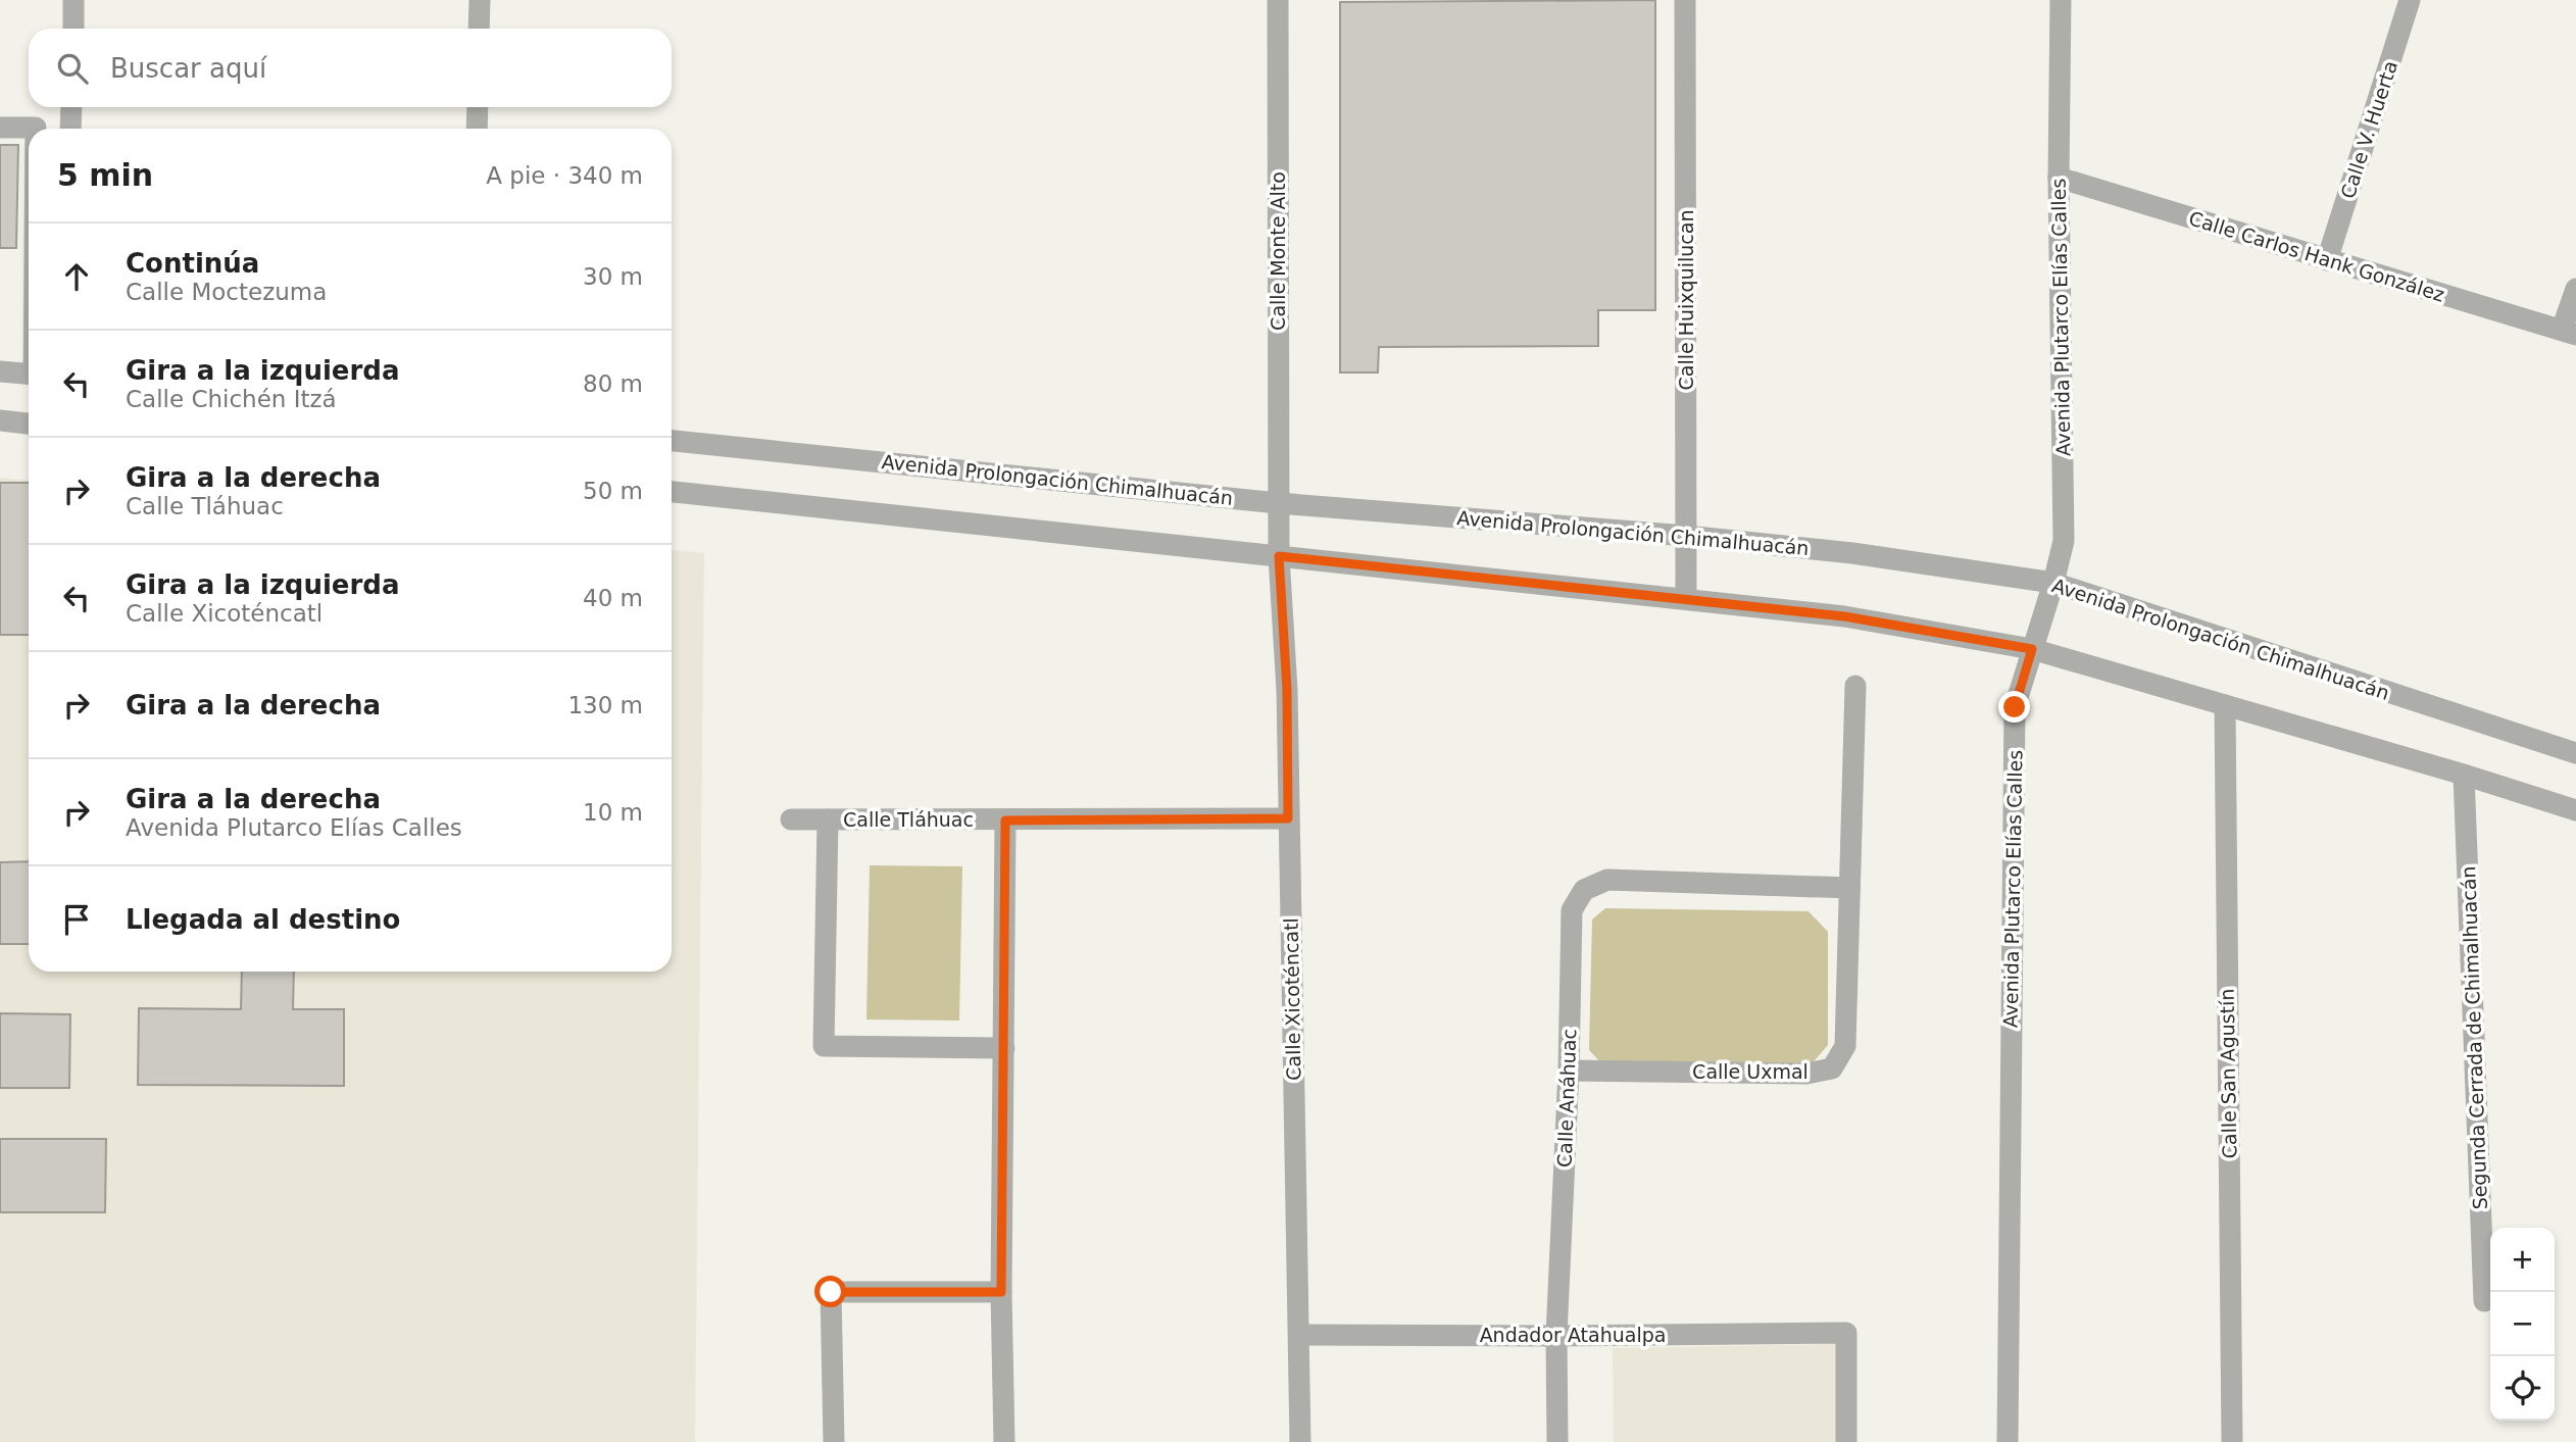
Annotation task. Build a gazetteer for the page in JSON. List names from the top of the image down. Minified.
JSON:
{"streets":{"street":["Calle V. Huerta","Calle Monte Alto","Calle Carlos Hank González","Calle Huixquilucan","Avenida Plutarco Elías Calles","Avenida Prolongación Chimalhuacán","Calle Tláhuac","Calle Xicoténcatl","Segunda Cerrada de Chimalhuacán","Calle Uxmal","Calle San Agustín","Calle Anáhuac","Andador Atahualpa"]},"crossings":[["Calle V. Huerta","Calle Carlos Hank González"],["Calle Monte Alto","Avenida Prolongación Chimalhuacán"],["Calle Monte Alto","Calle Xicoténcatl"],["Calle Carlos Hank González","Avenida Plutarco Elías Calles"],["Calle Huixquilucan","Avenida Prolongación Chimalhuacán"],["Avenida Plutarco Elías Calles","Avenida Prolongación Chimalhuacán"],["Calle Tláhuac","Calle Xicoténcatl"],["Calle Xicoténcatl","Andador Atahualpa"],["Calle Uxmal","Calle Anáhuac"],["Calle Anáhuac","Andador Atahualpa"]],"page":{"search":"Buscar aquí","heading":["5 min","A pie · 340 m"],"list":[["Continúa","Calle Moctezuma","30 m"],["Gira a la izquierda","Calle Chichén Itzá","80 m"],["Gira a la derecha","Calle Tláhuac","50 m"],["Gira a la izquierda","Calle Xicoténcatl","40 m"],["Gira a la derecha","130 m"],["Gira a la derecha","Avenida Plutarco Elías Calles","10 m"],"Llegada al destino"],"map_buttons":["+","−"]}}
